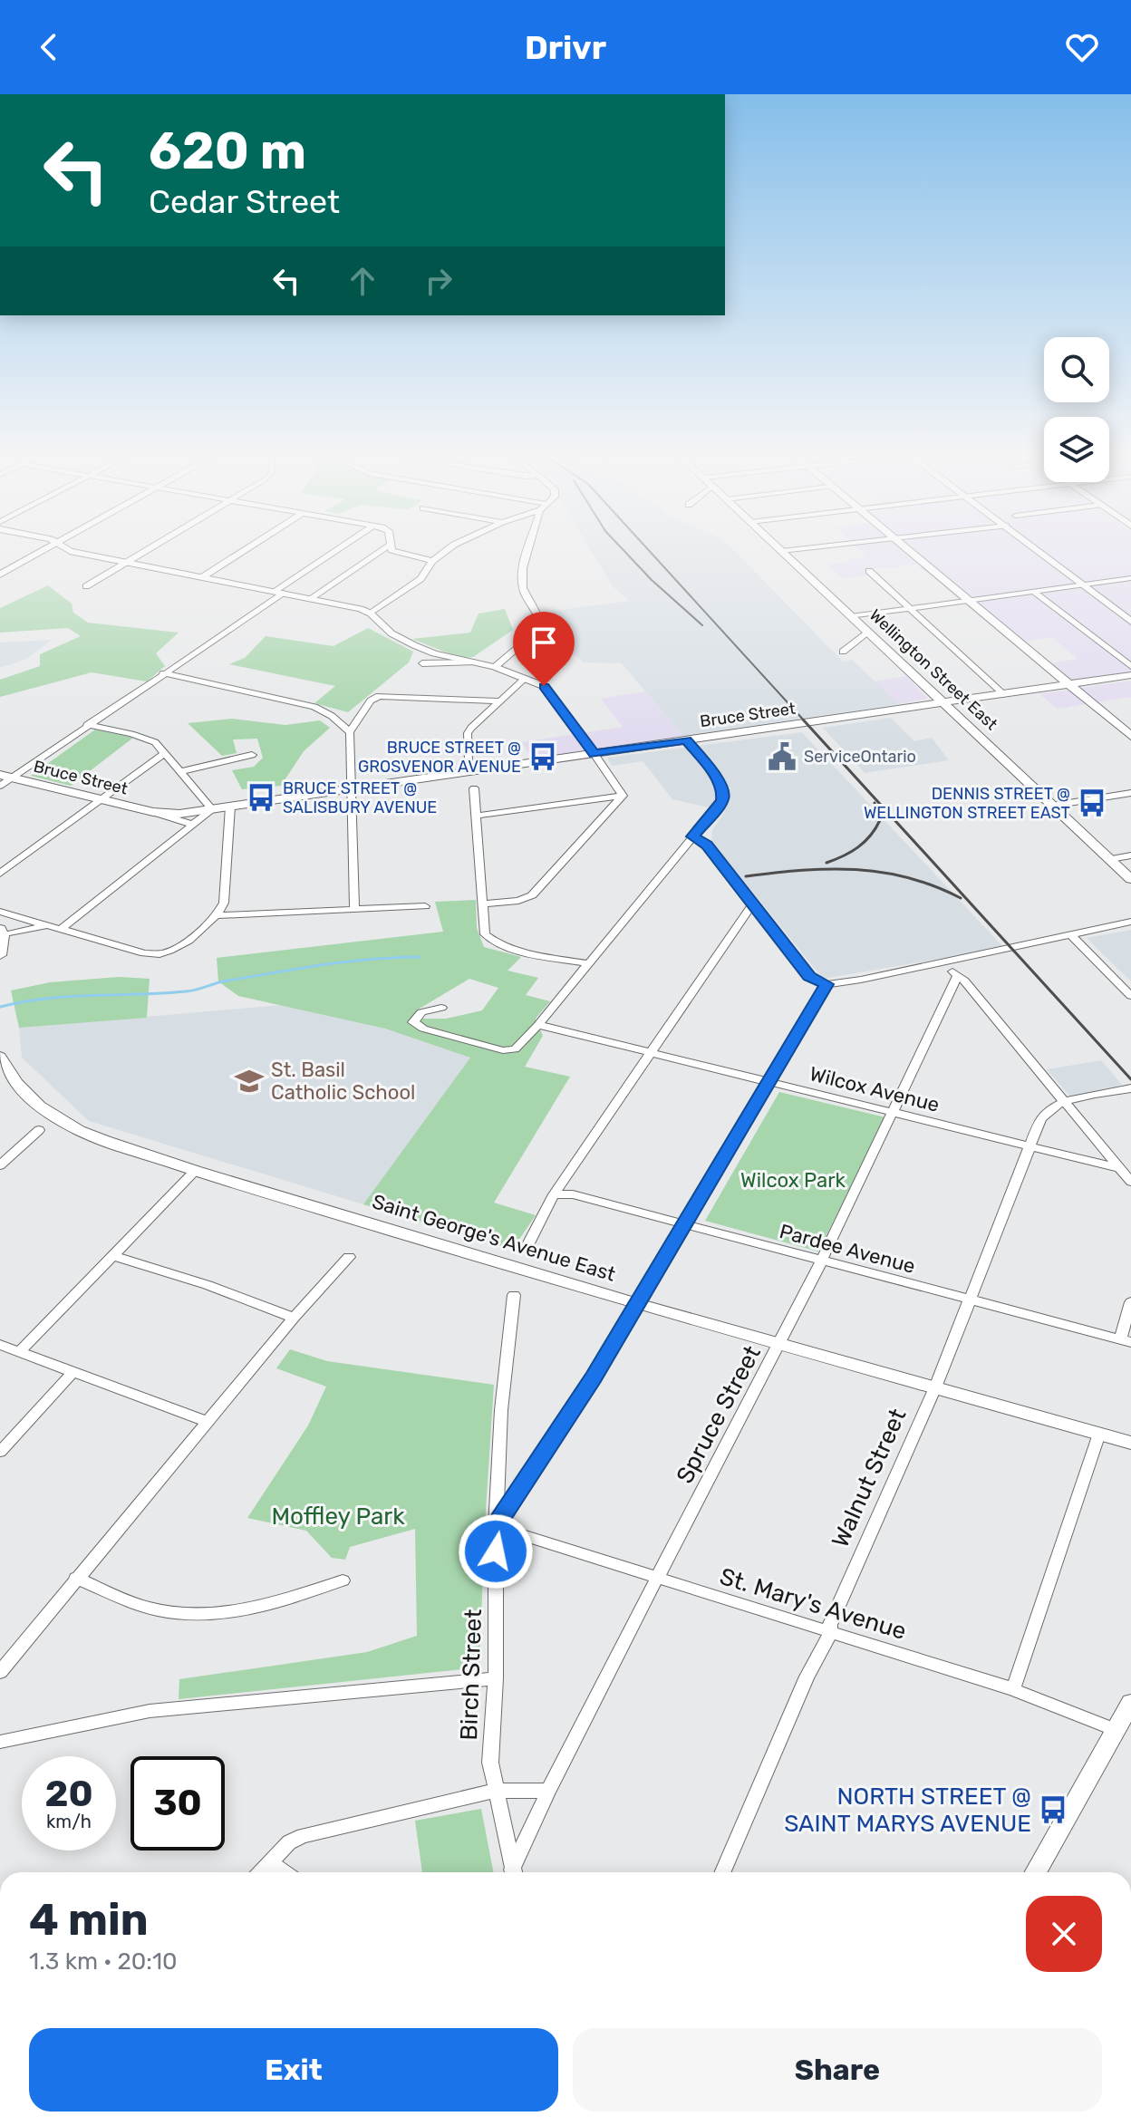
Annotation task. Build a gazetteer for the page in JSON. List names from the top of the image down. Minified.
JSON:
{"streets":{"main road":["Wellington Street East","Bruce Street","Saint George's Avenue East"],"street":["Wilcox Avenue","Pardee Avenue","Spruce Street","Walnut Street","St. Mary's Avenue","Birch Street"]},"crossings":[["Wellington Street East","Bruce Street"],["Wilcox Avenue","Spruce Street"],["Wilcox Avenue","Walnut Street"],["Saint George's Avenue East","Spruce Street"],["Saint George's Avenue East","Walnut Street"],["Pardee Avenue","Spruce Street"],["Pardee Avenue","Walnut Street"],["Spruce Street","St. Mary's Avenue"],["Walnut Street","St. Mary's Avenue"],["St. Mary's Avenue","Birch Street"]],"parks":["Wilcox Park","Moffley Park"],"places":{"bus stop":["BRUCE STREET @ GROSVENOR AVENUE","BRUCE STREET @ SALISBURY AVENUE","DENNIS STREET @ WELLINGTON STREET EAST","NORTH STREET @ SAINT MARYS AVENUE"],"public building":["ServiceOntario"],"school or university":["St. Basil Catholic School"]},"page":{"header":"Drivr","turn":["620 m","Cedar Street"],"speed":"20 km/h","limit":"30","heading":["4 min","1.3 km · 20:10"],"buttons":["Exit","Share"]}}
